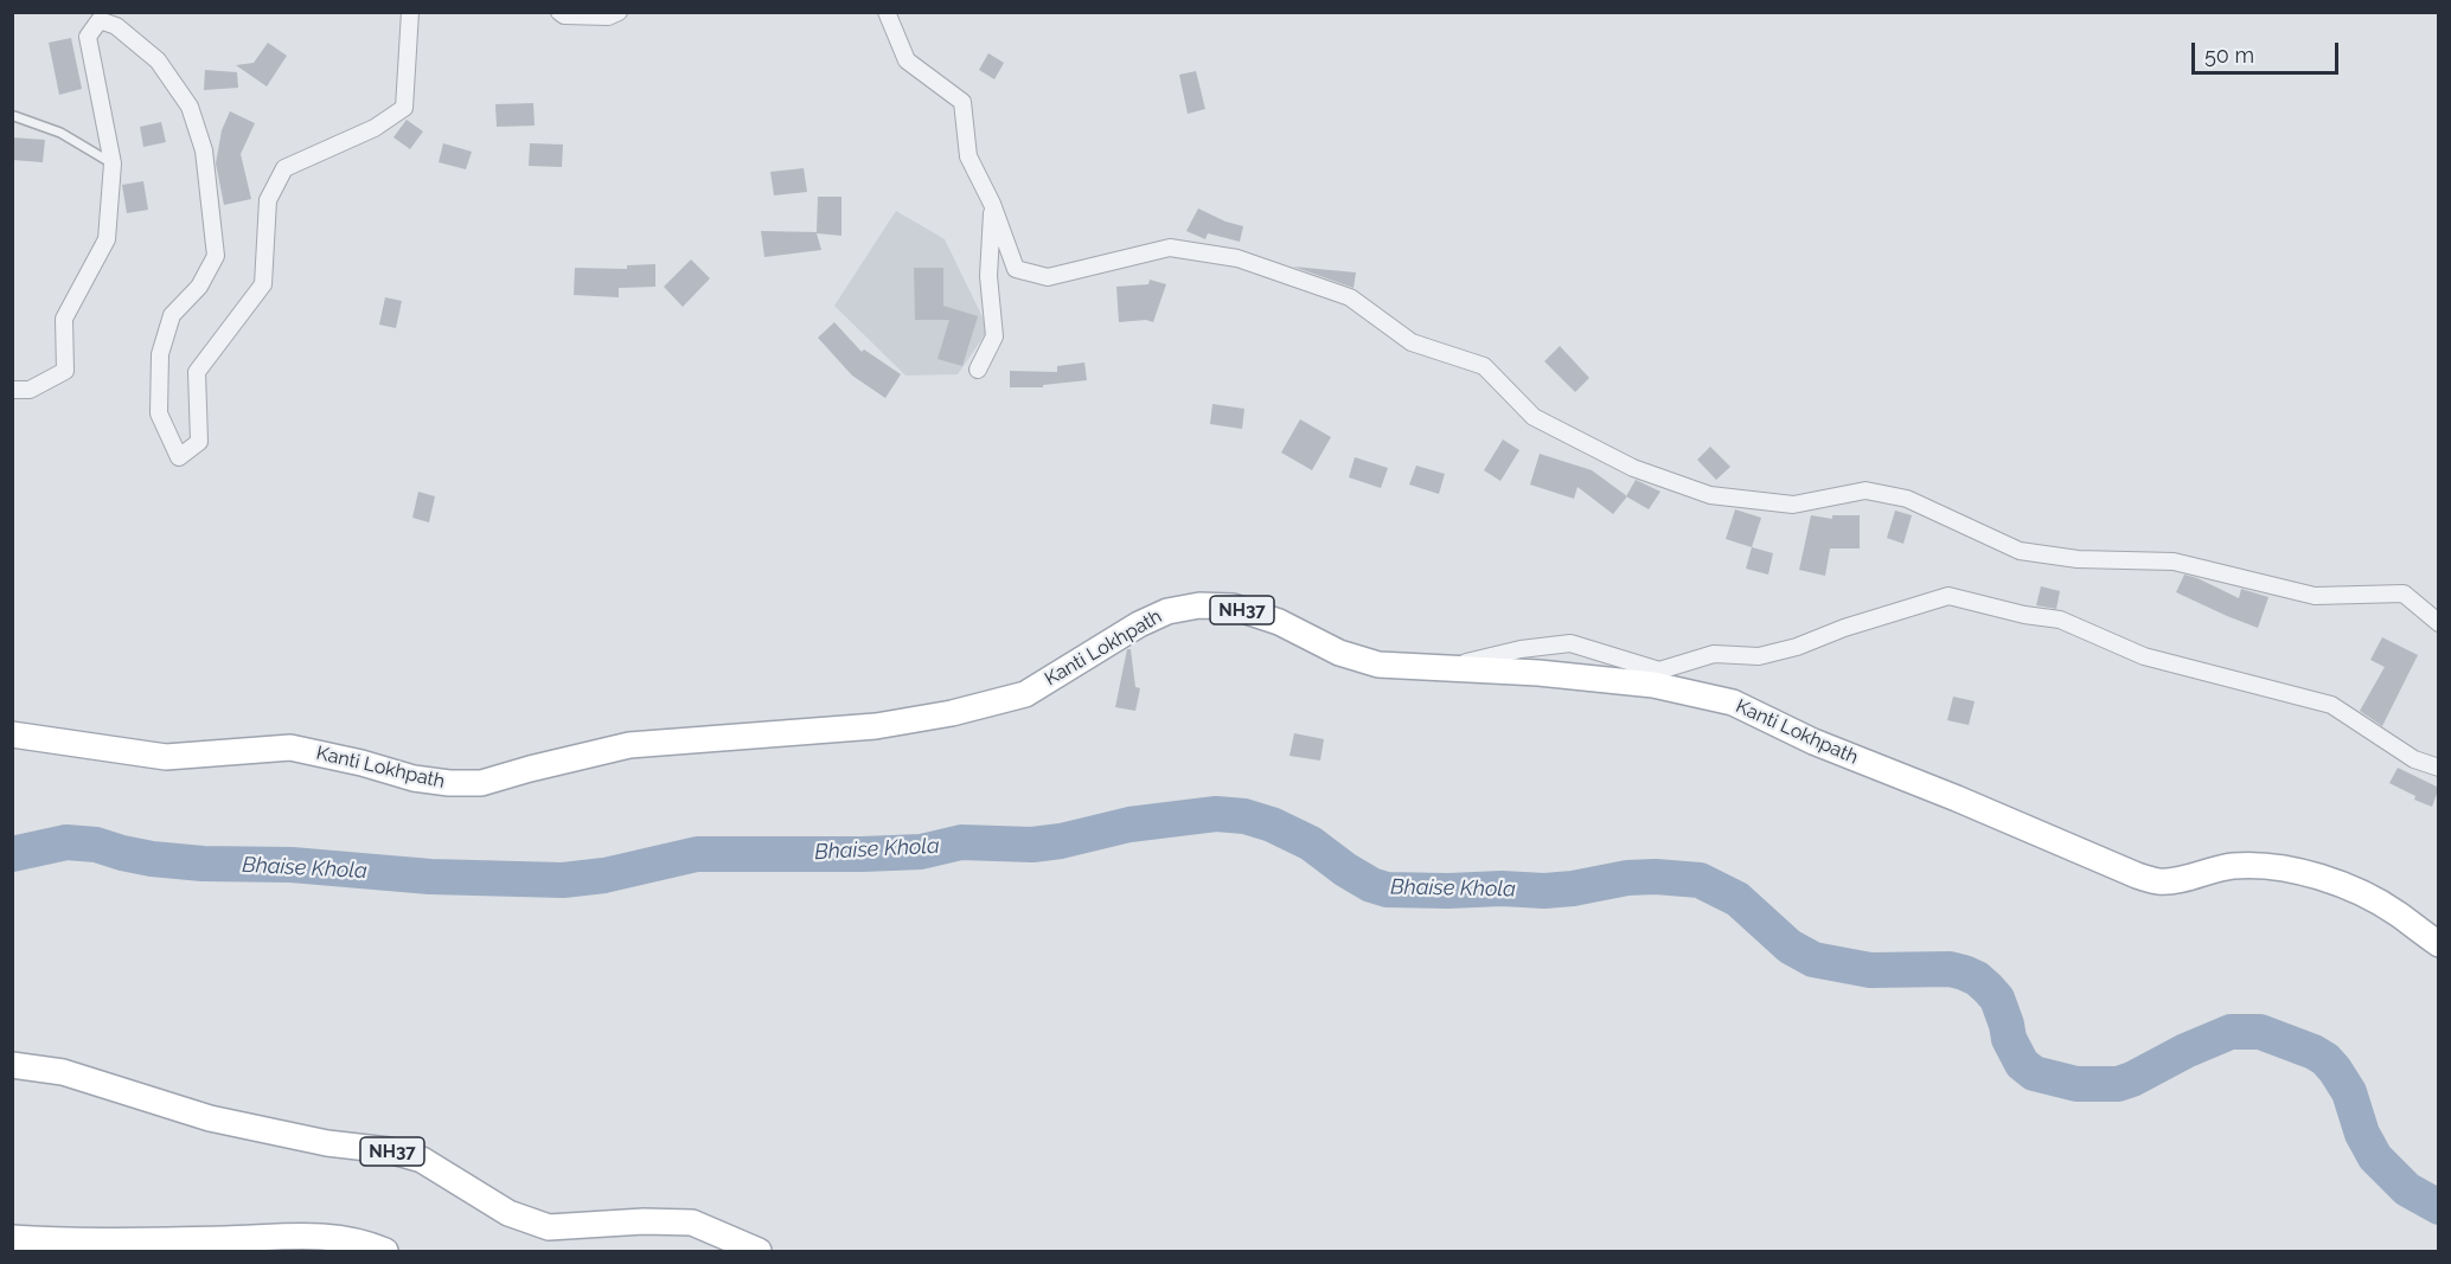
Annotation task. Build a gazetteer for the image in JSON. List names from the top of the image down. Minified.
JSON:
{"streets":{"main road":["NH37","Kanti Lokhpath"]},"water":["Bhaise Khola"],"scale_bar":"50 m"}
